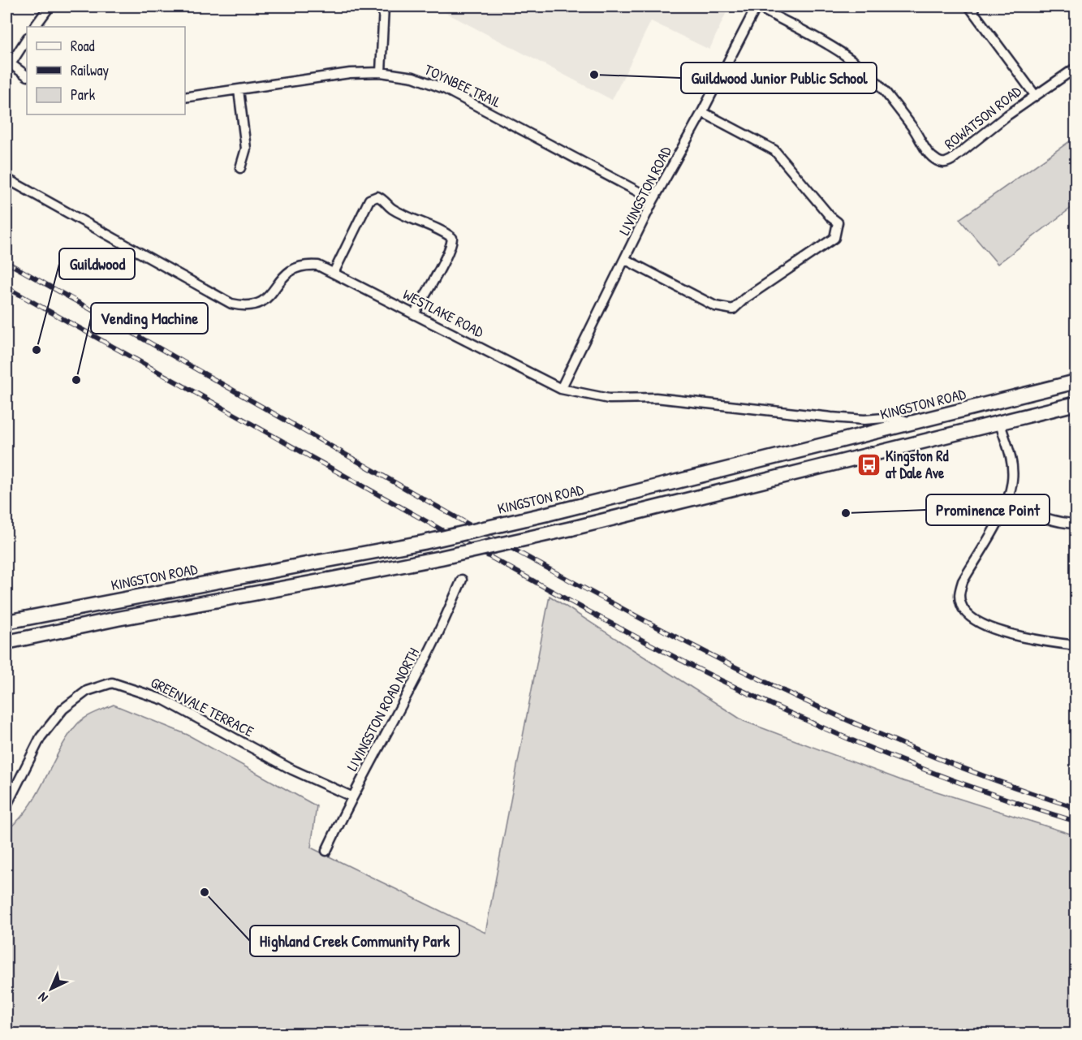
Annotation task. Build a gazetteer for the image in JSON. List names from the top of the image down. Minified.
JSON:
{"streets":{"main road":["KINGSTON ROAD"],"street":["TOYNBEE TRAIL","ROWATSON ROAD","LIVINGSTON ROAD","WESTLAKE ROAD","GREENVALE TERRACE","LIVINGSTON ROAD NORTH"]},"crossings":[["TOYNBEE TRAIL","LIVINGSTON ROAD"],["ROWATSON ROAD","LIVINGSTON ROAD"],["LIVINGSTON ROAD","WESTLAKE ROAD"],["WESTLAKE ROAD","KINGSTON ROAD"],["GREENVALE TERRACE","LIVINGSTON ROAD NORTH"]],"places":{"other":["Guildwood Junior Public School","Guildwood","Vending Machine","Prominence Point","Highland Creek Community Park"],"bus stop":["Kingston Rd at Dale Ave"]},"legend":["Road","Railway","Park"],"north":"bottom left"}
